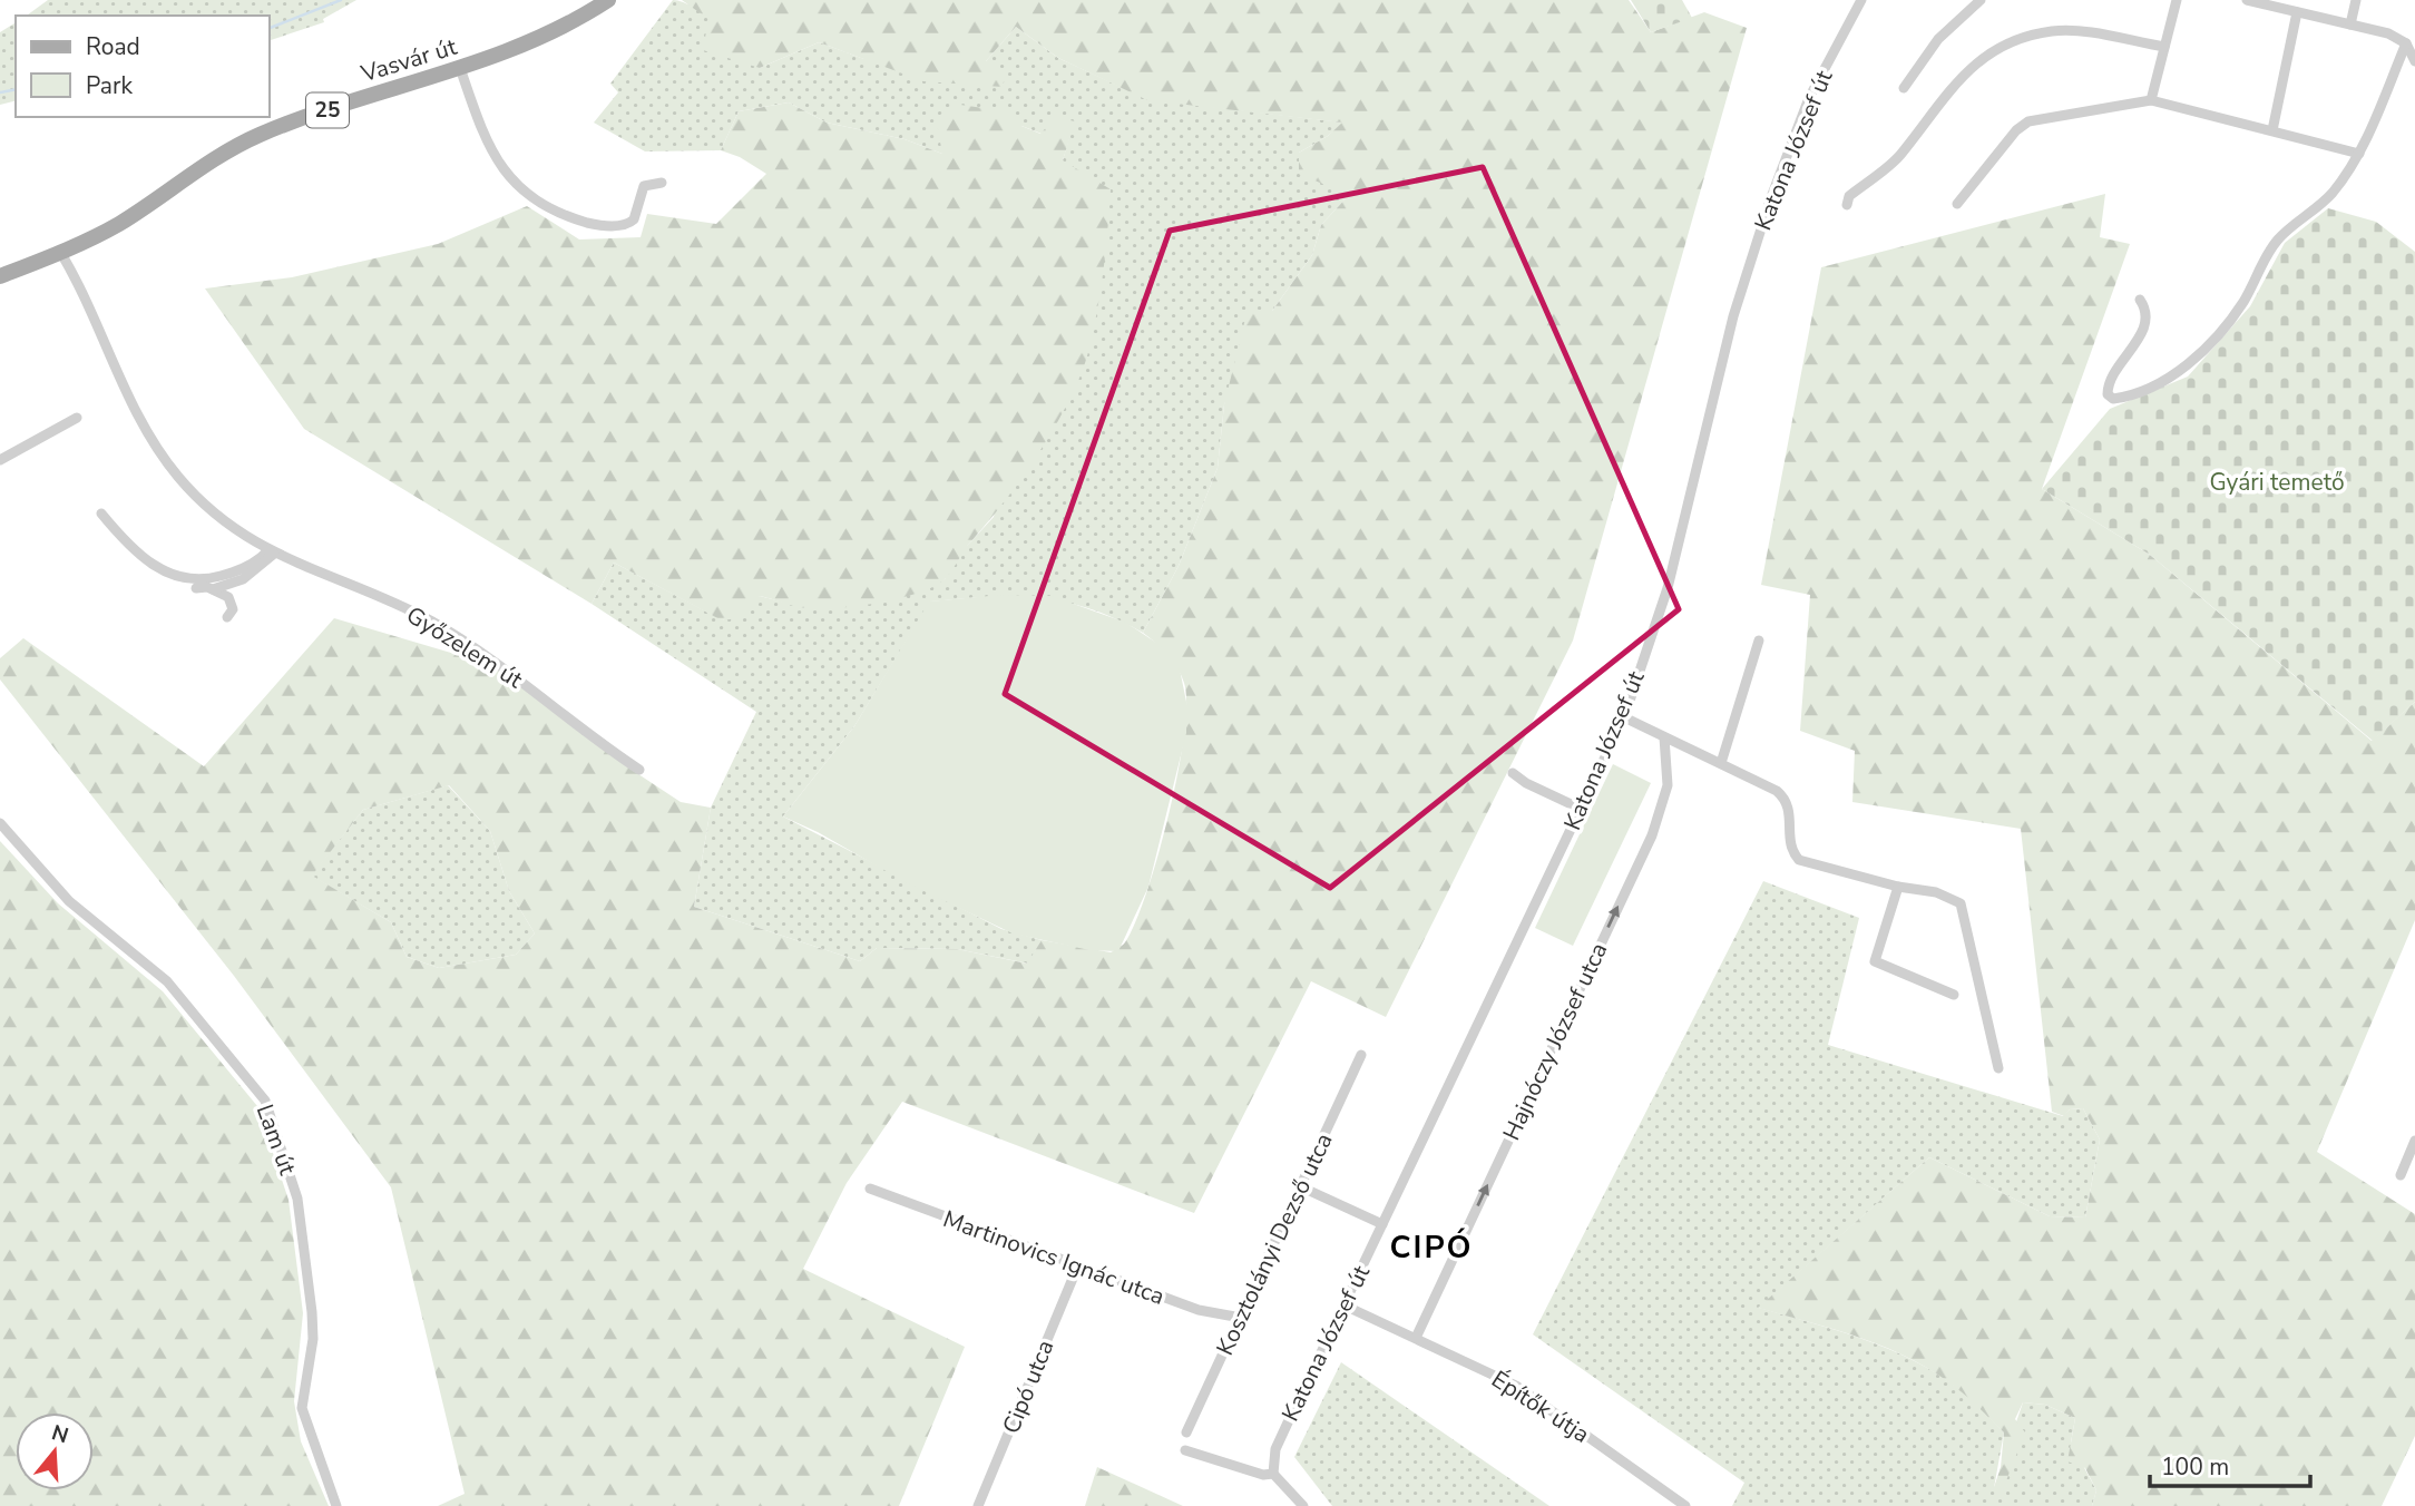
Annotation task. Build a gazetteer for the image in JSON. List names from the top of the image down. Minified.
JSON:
{"streets":{"main road":["Vasvár út","25"],"street":["Katona József út","Győzelem út","Hajnóczy József utca","Lam út","Kosztolányi Dezső utca","Martinovics Ignác utca","Cipó utca","Építők útja"]},"crossings":[["Vasvár út","25"],["Vasvár út","Győzelem út"],["25","Győzelem út"],["Katona József út","Építők útja"],["Hajnóczy József utca","Építők útja"],["Kosztolányi Dezső utca","Martinovics Ignác utca"],["Martinovics Ignác utca","Cipó utca"]],"one_way":["Hajnóczy József utca"],"districts":["CIPÓ"],"parks":["Gyári temető"],"legend":["Road","Park"],"scale_bar":"100 m","north":"top"}
